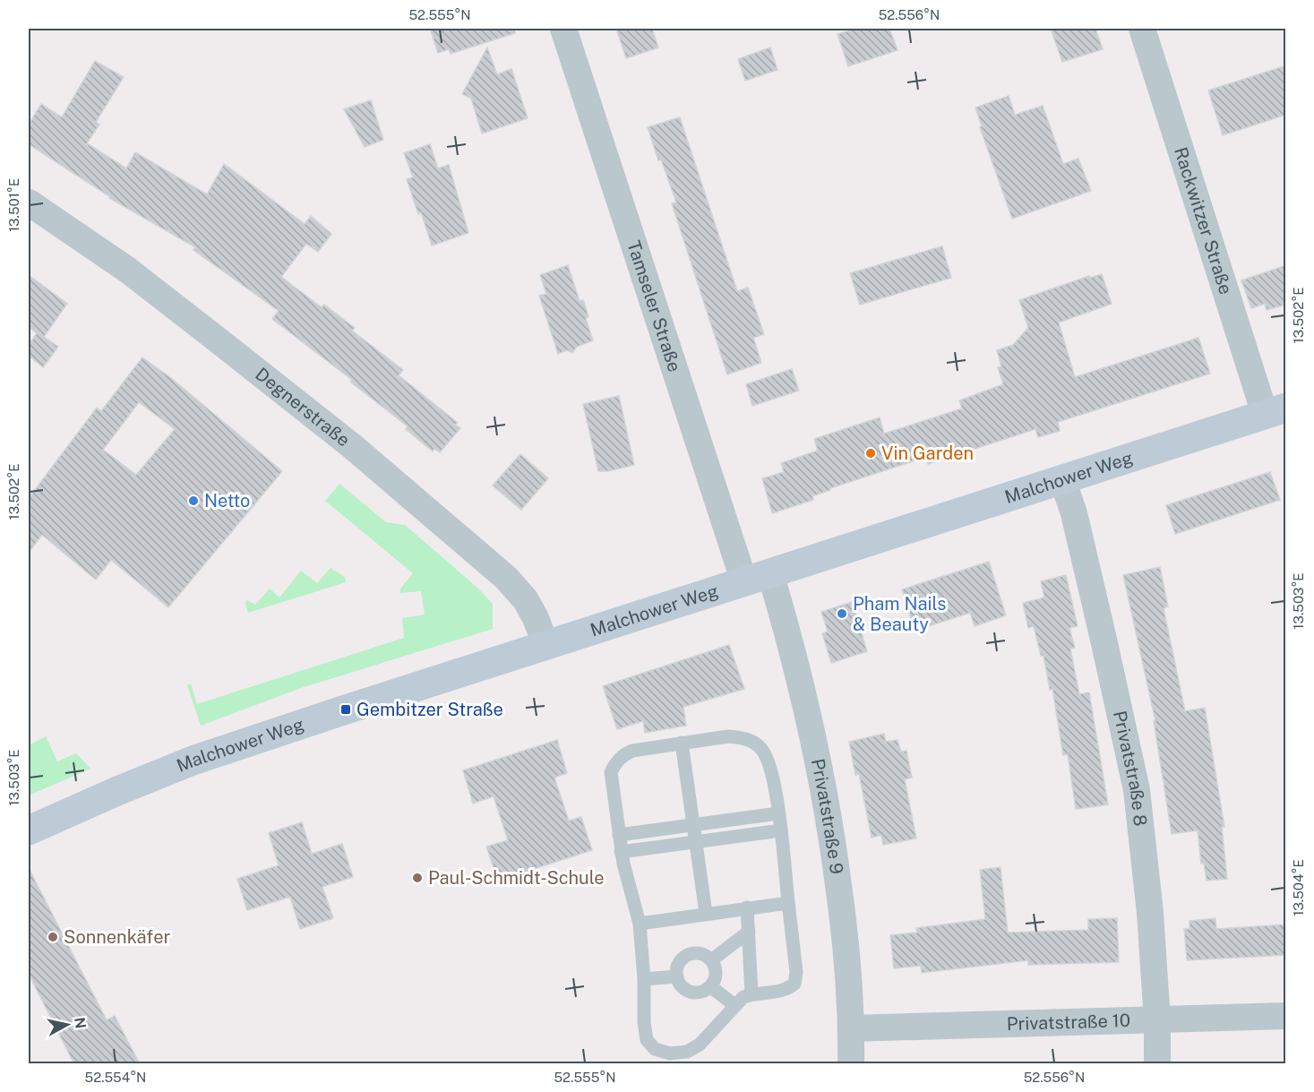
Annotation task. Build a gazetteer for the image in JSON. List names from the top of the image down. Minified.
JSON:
{"streets":{"street":["Rackwitzer Straße","Tamseler Straße","Degnerstraße","Malchower Weg","Privatstraße 8","Privatstraße 9","Privatstraße 10"]},"crossings":[["Rackwitzer Straße","Malchower Weg"],["Tamseler Straße","Malchower Weg"],["Tamseler Straße","Privatstraße 9"],["Degnerstraße","Malchower Weg"],["Malchower Weg","Privatstraße 8"],["Malchower Weg","Privatstraße 9"],["Privatstraße 8","Privatstraße 10"],["Privatstraße 9","Privatstraße 10"]],"places":{"other":["Vin Garden","Netto","Pham Nails & Beauty","Paul-Schmidt-Schule","Sonnenkäfer"],"transit":["Gembitzer Straße"]},"north":"right","coordinates":["52.555°N","52.556°N","13.501°E","13.502°E","13.503°E","13.504°E","52.554°N"]}
